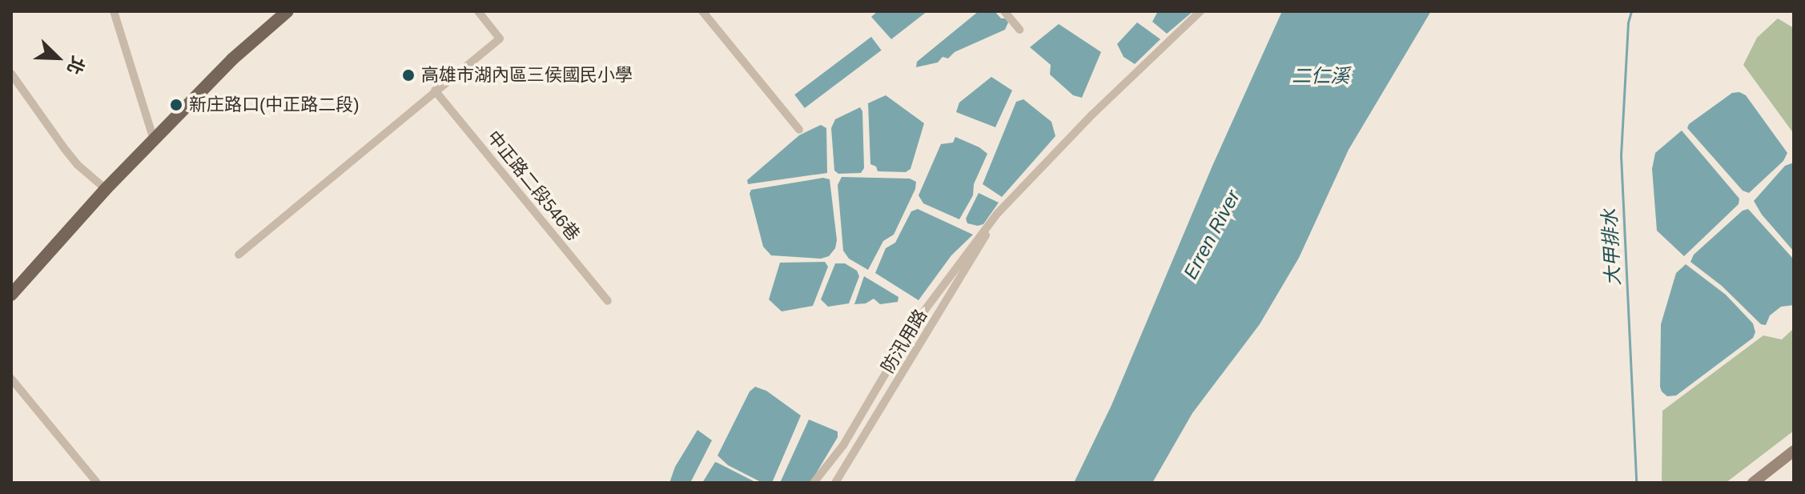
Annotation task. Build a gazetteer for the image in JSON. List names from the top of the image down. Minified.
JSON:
{"streets":{"street":["中正路二段546巷","防汛用路"]},"water":["二仁溪","Erren River","大甲排水"],"places":["高雄市湖內區三侯國民小學","新庄路口(中正路二段)"],"north":"bottom right"}
